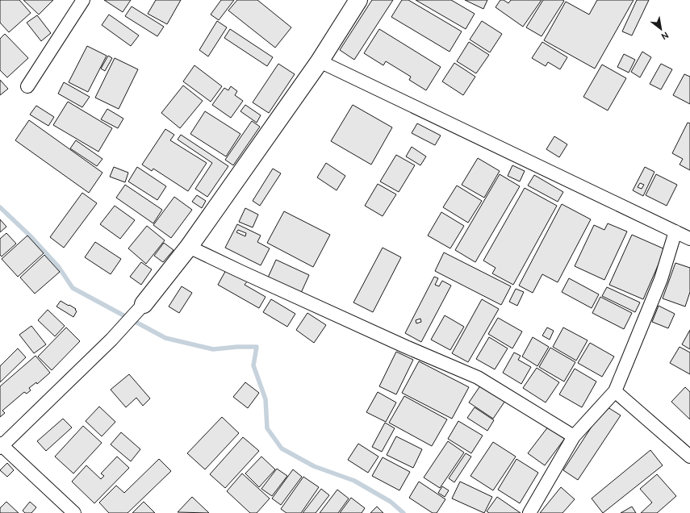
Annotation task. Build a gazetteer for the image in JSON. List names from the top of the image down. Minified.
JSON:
{"north":"bottom right"}
